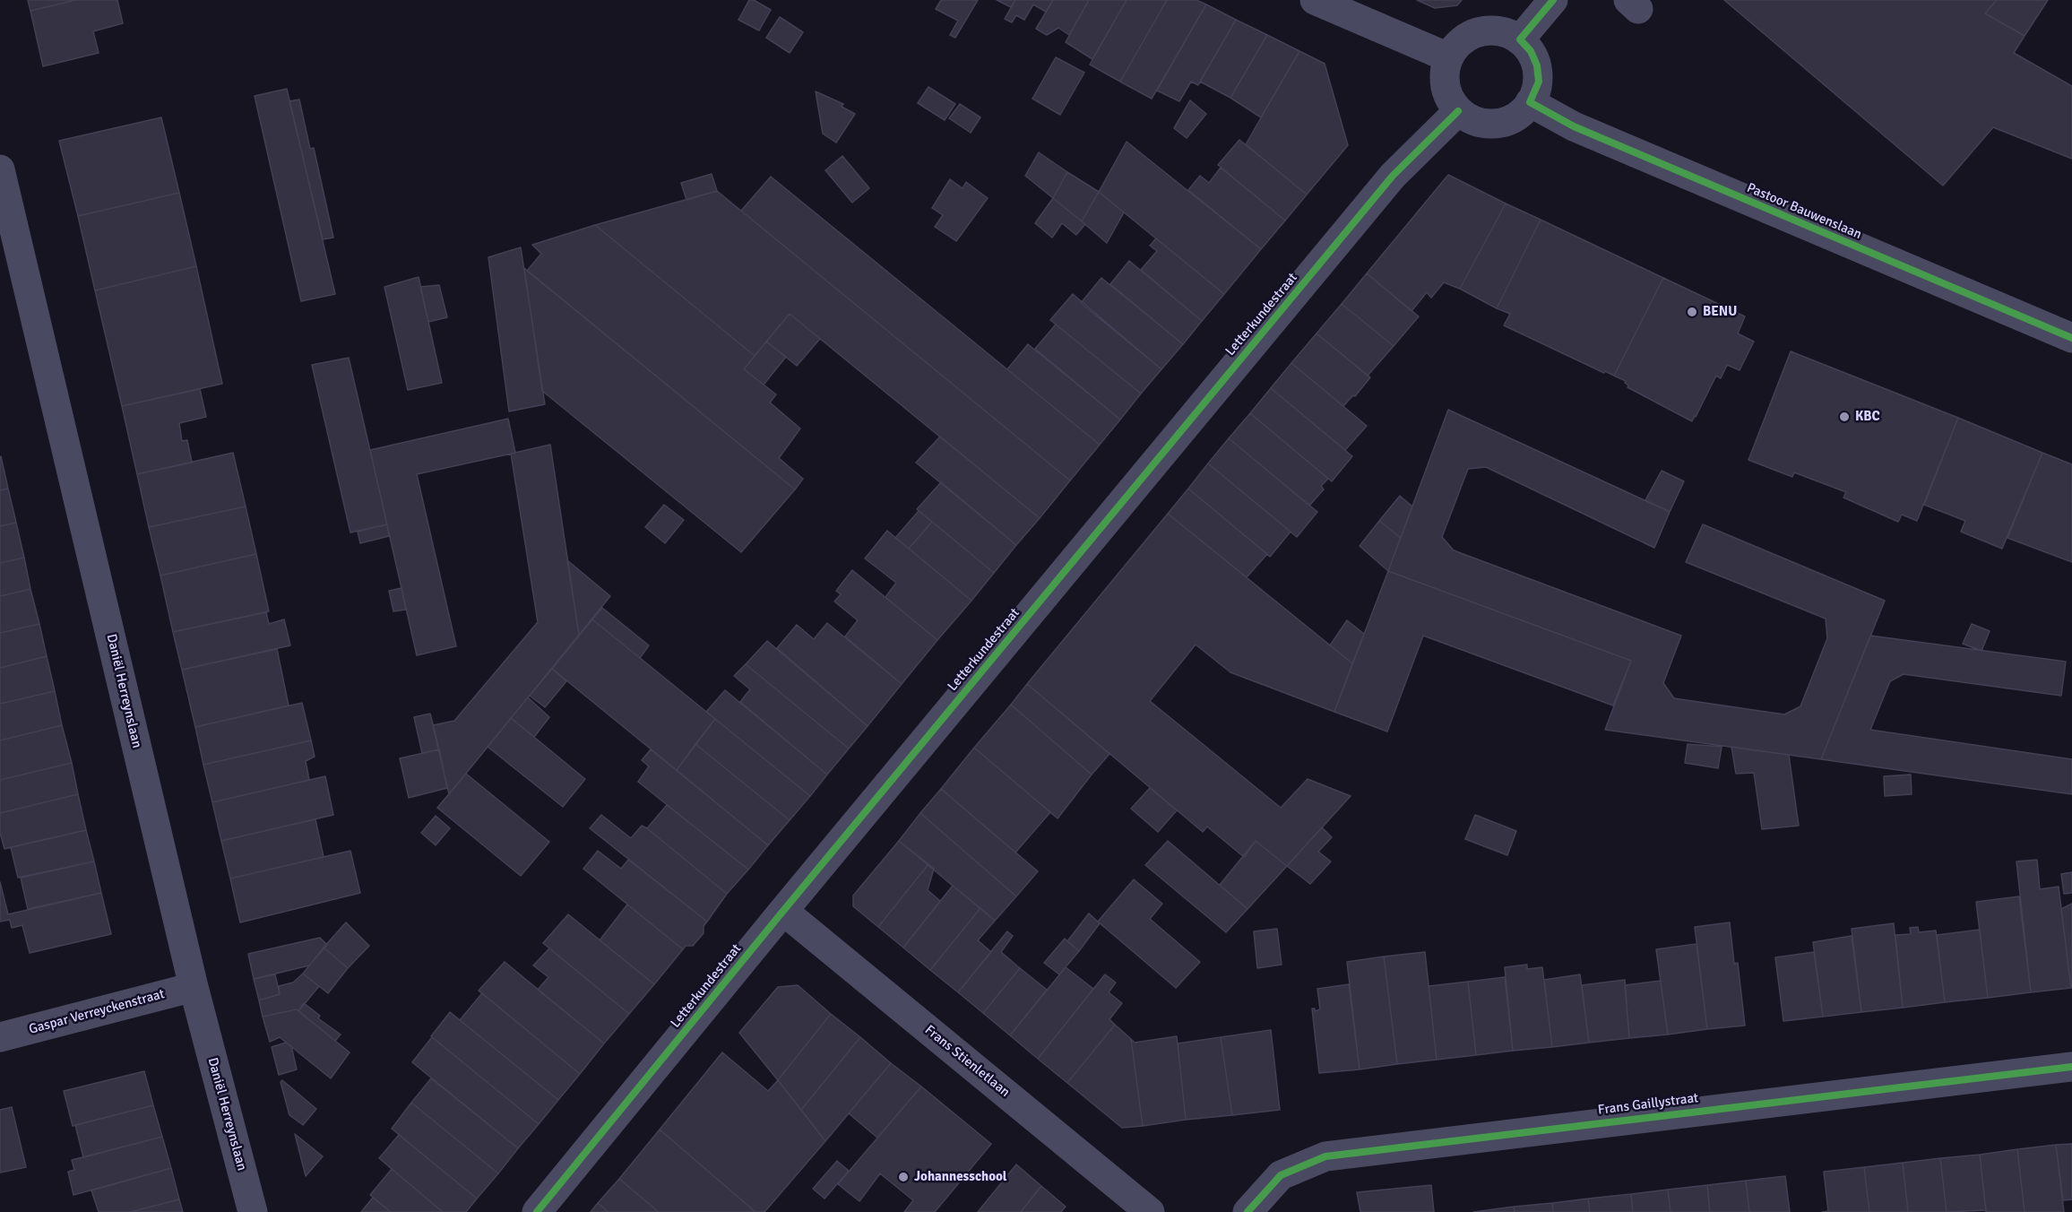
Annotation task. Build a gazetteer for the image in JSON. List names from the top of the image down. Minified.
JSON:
{"streets":{"street":["Pastoor Bauwenslaan","Letterkundestraat","Daniël Herreynslaan","Gaspar Verreyckenstraat","Frans Stienletlaan","Frans Gaillystraat"]},"crossings":[["Pastoor Bauwenslaan","Letterkundestraat"],["Letterkundestraat","Frans Stienletlaan"],["Daniël Herreynslaan","Gaspar Verreyckenstraat"]],"places":["BENU","KBC","Johannesschool"]}
